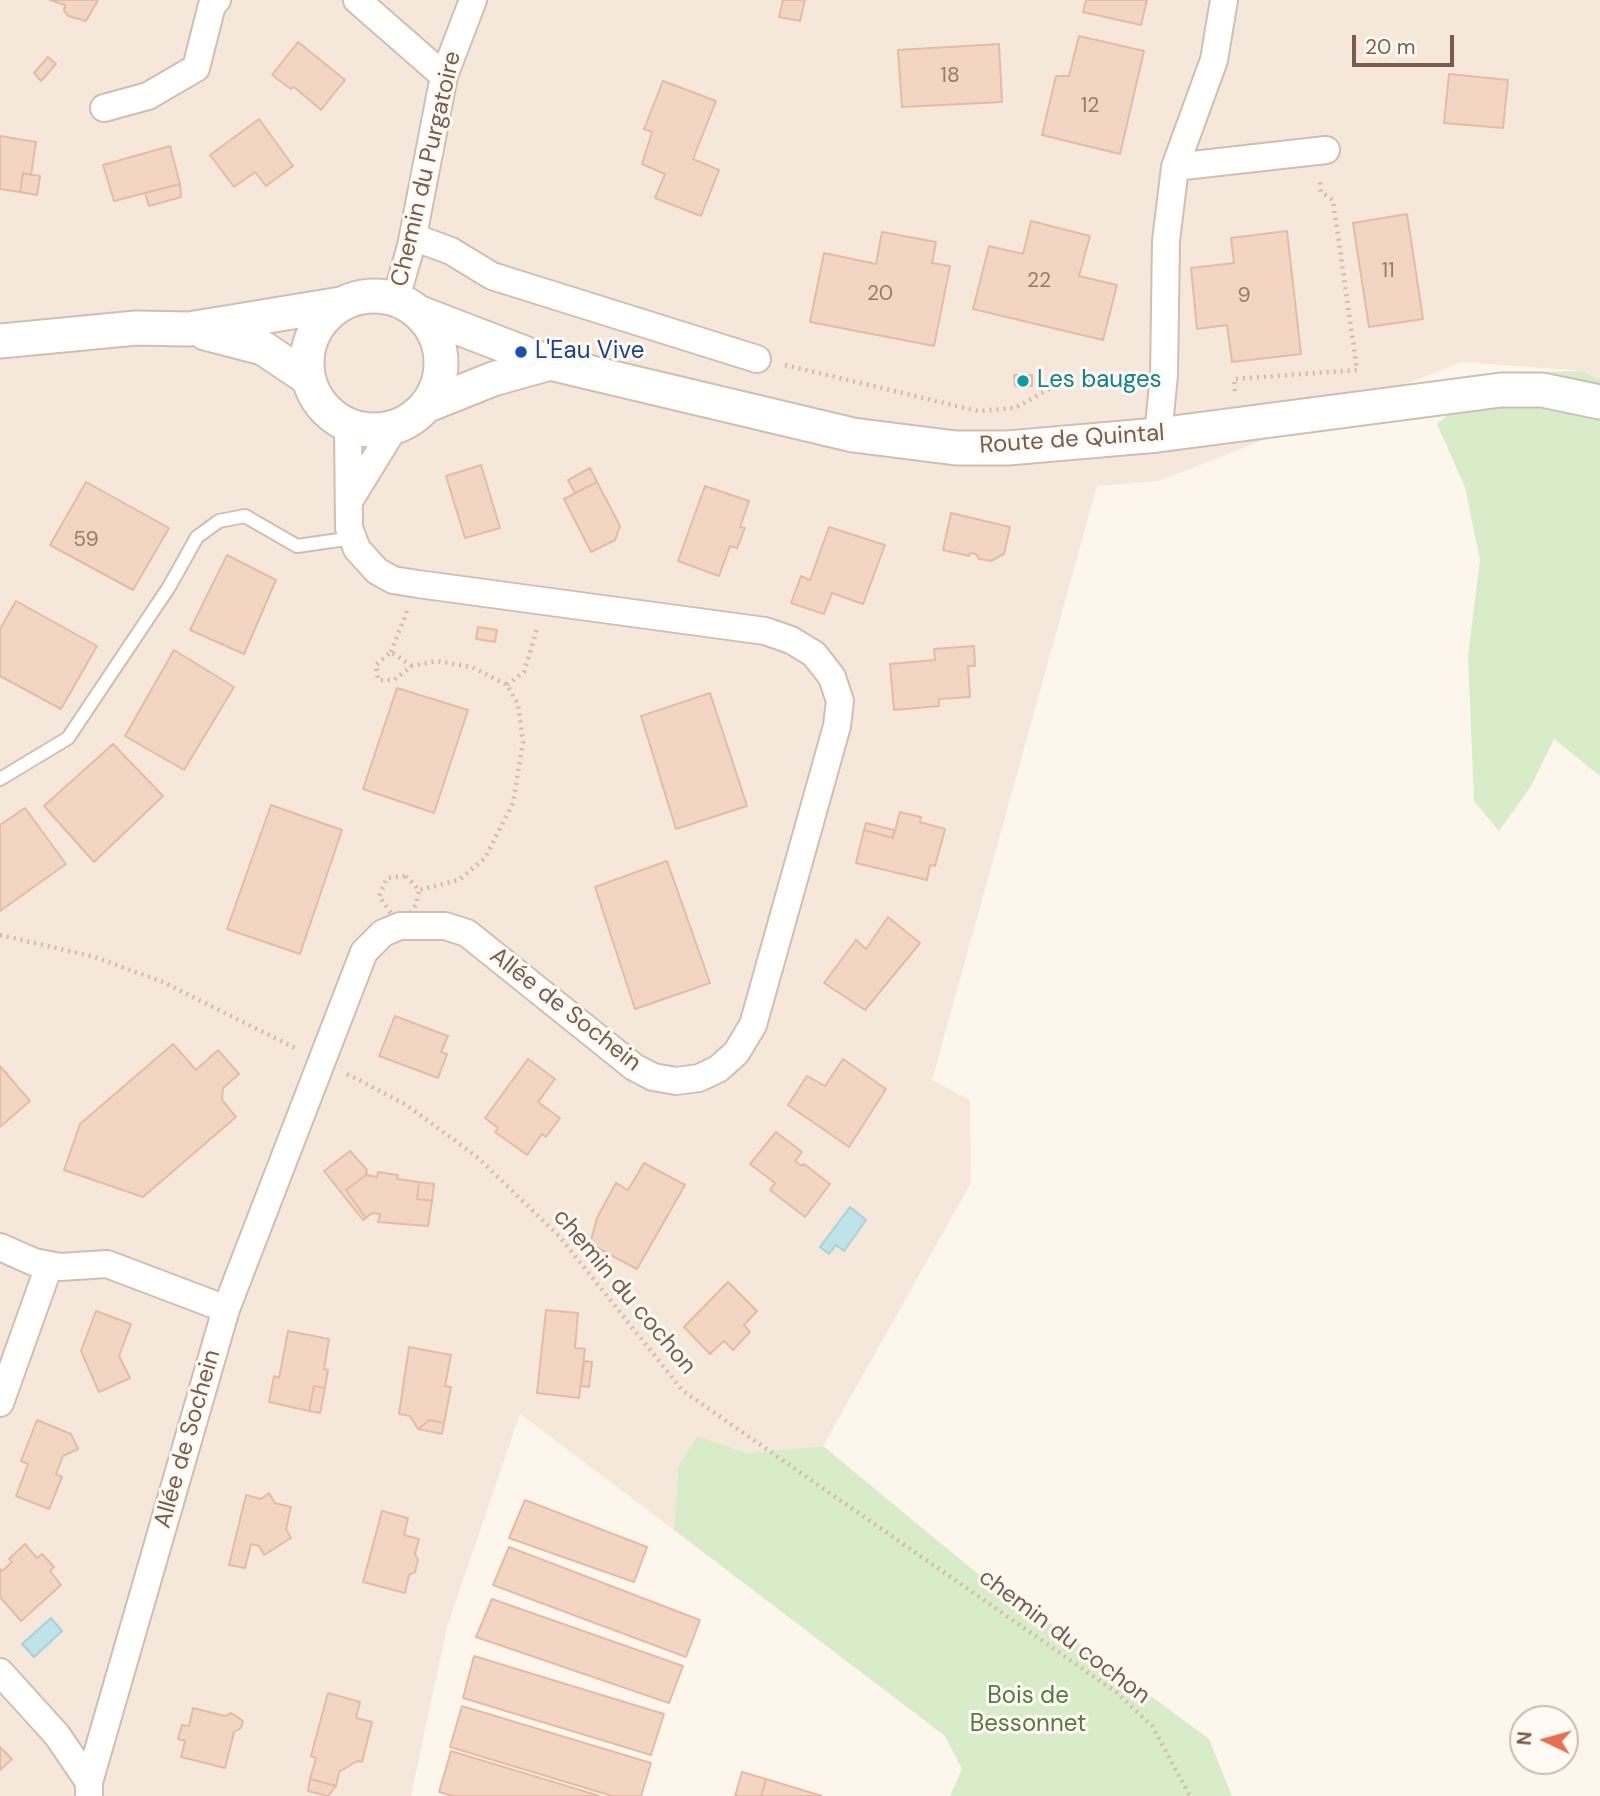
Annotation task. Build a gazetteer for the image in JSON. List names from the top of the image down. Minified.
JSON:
{"streets":{"street":["Chemin du Purgatoire","Route de Quintal","Allée de Sochein"],"path":["chemin du cochon"]},"crossings":[["Chemin du Purgatoire","Route de Quintal"],["Chemin du Purgatoire","Allée de Sochein"],["Route de Quintal","Allée de Sochein"],["Allée de Sochein","chemin du cochon"]],"parks":["Bois de Bessonnet"],"places":["L'Eau Vive","Les bauges"],"house_numbers":["18","12","11","22","20","9","59"],"scale_bar":"20 m","north":"left"}
